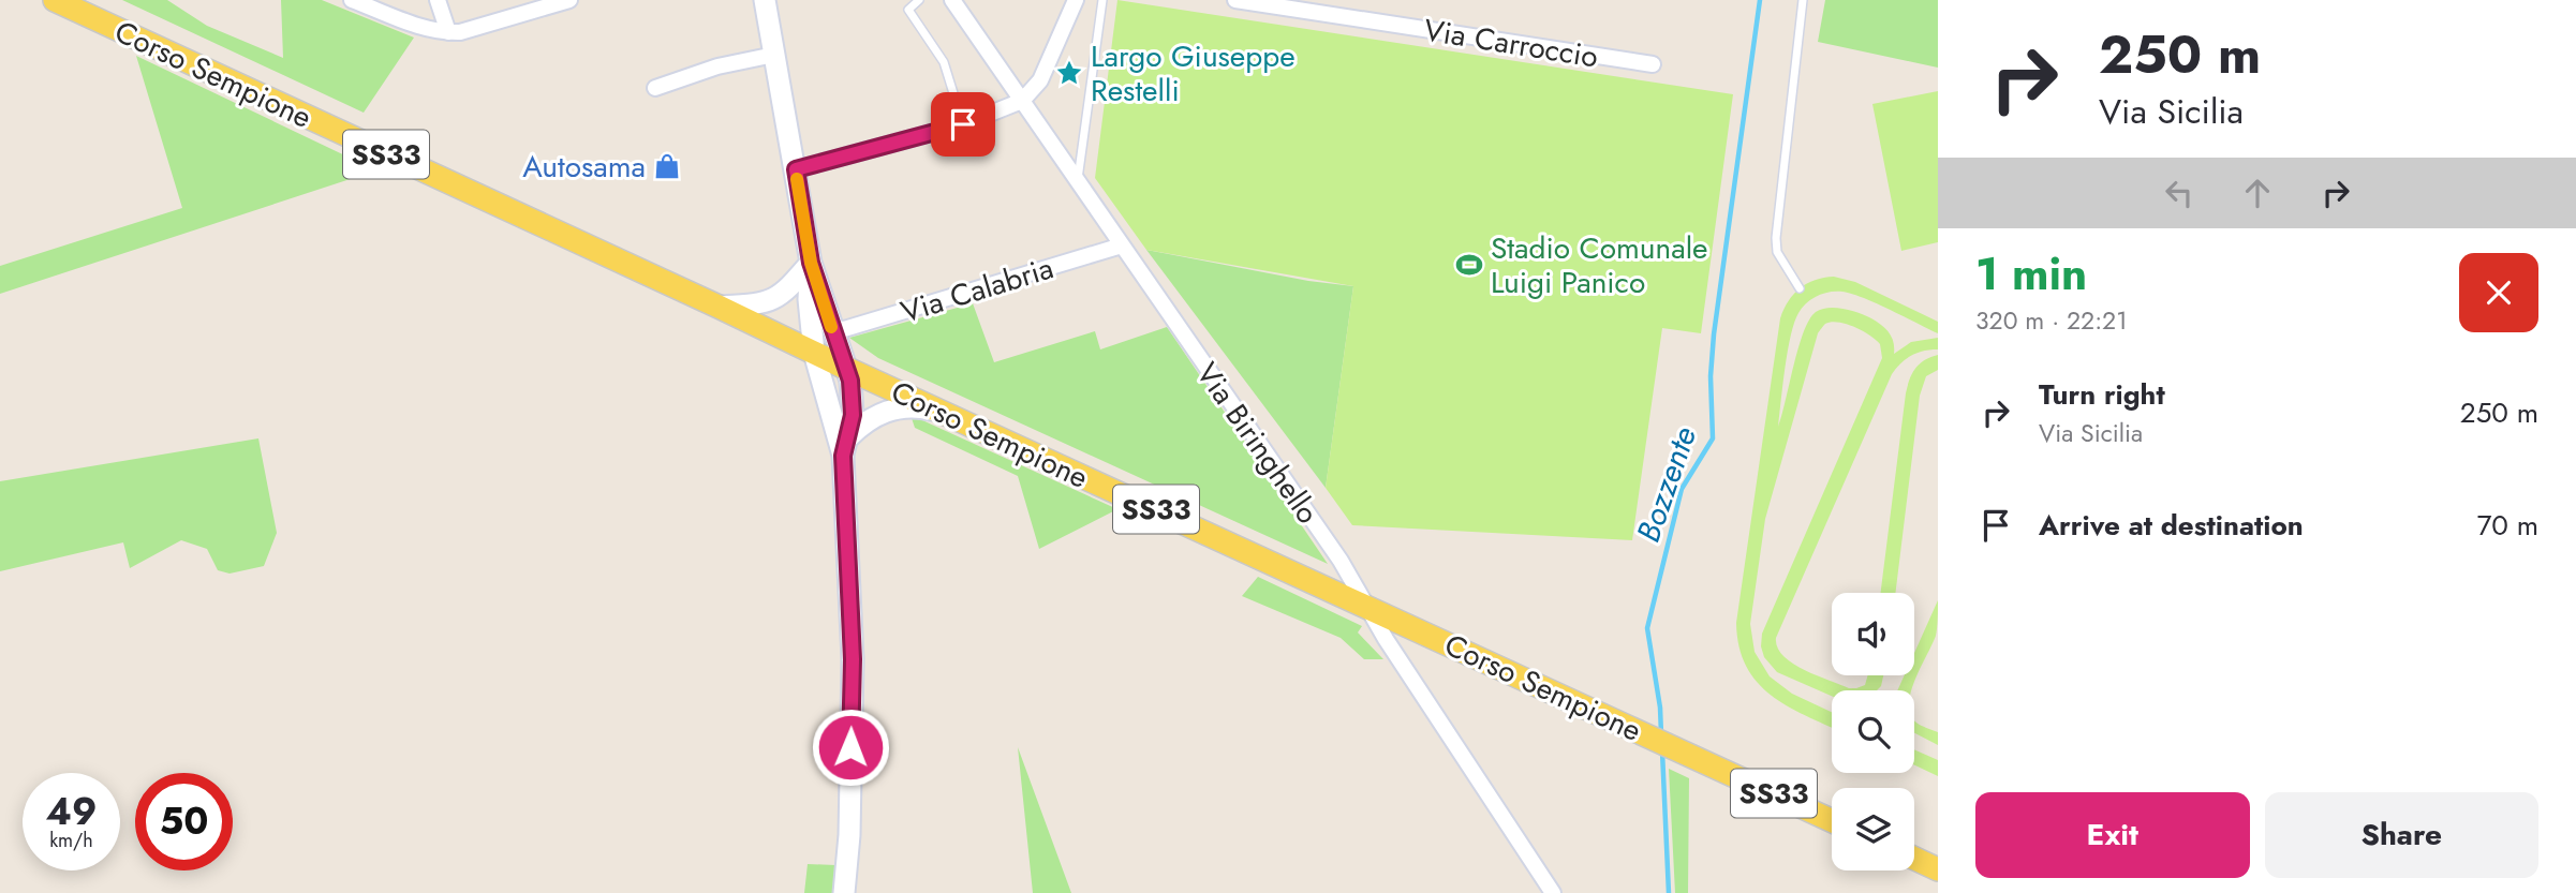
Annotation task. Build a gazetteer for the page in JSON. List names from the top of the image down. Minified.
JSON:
{"streets":{"main road":["Corso Sempione","SS33"],"street":["Via Carroccio","Via Calabria","Via Biringhello"]},"crossings":[["Corso Sempione","Via Biringhello"],["Via Calabria","Via Biringhello"]],"water":["Bozzente"],"places":{"place":["Largo Giuseppe Restelli"],"shop":["Autosama"],"sports":["Stadio Comunale Luigi Panico"]},"page":{"turn":["250 m","Via Sicilia"],"heading":["1 min","320 m · 22:21"],"list":[{"name":"Turn right","note":"Via Sicilia","value":"250 m"},{"name":"Arrive at destination","value":"70 m"}],"speed":"49 km/h","limit":"50","buttons":["Exit","Share"]}}
